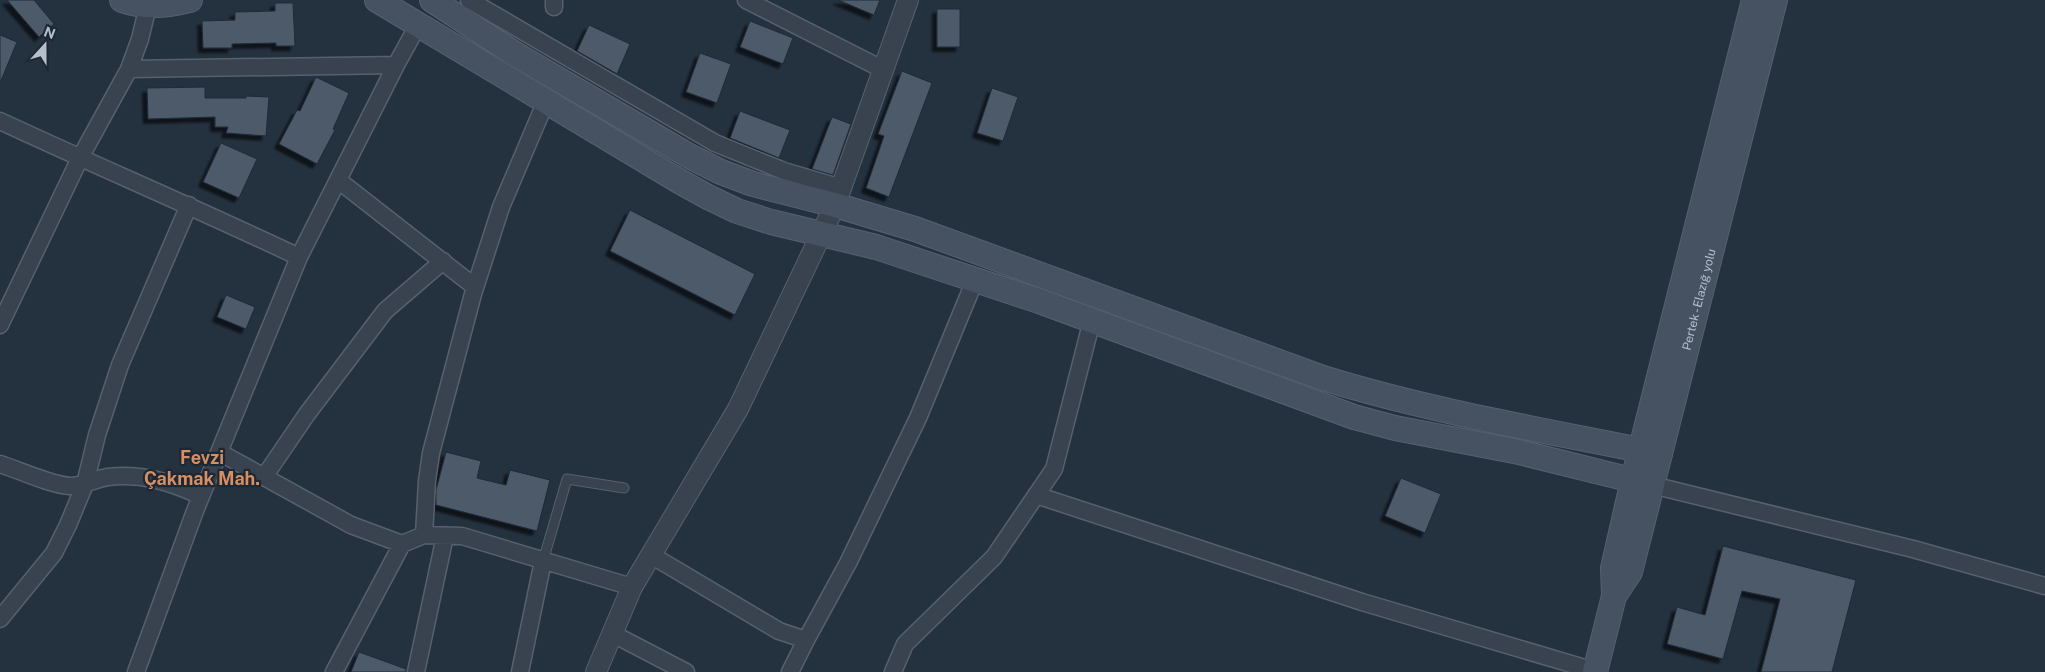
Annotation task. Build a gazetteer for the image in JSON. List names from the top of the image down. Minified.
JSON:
{"streets":{"main road":["Pertek - Elazığ yolu"]},"districts":["Fevzi Çakmak Mah."],"north":"top"}
